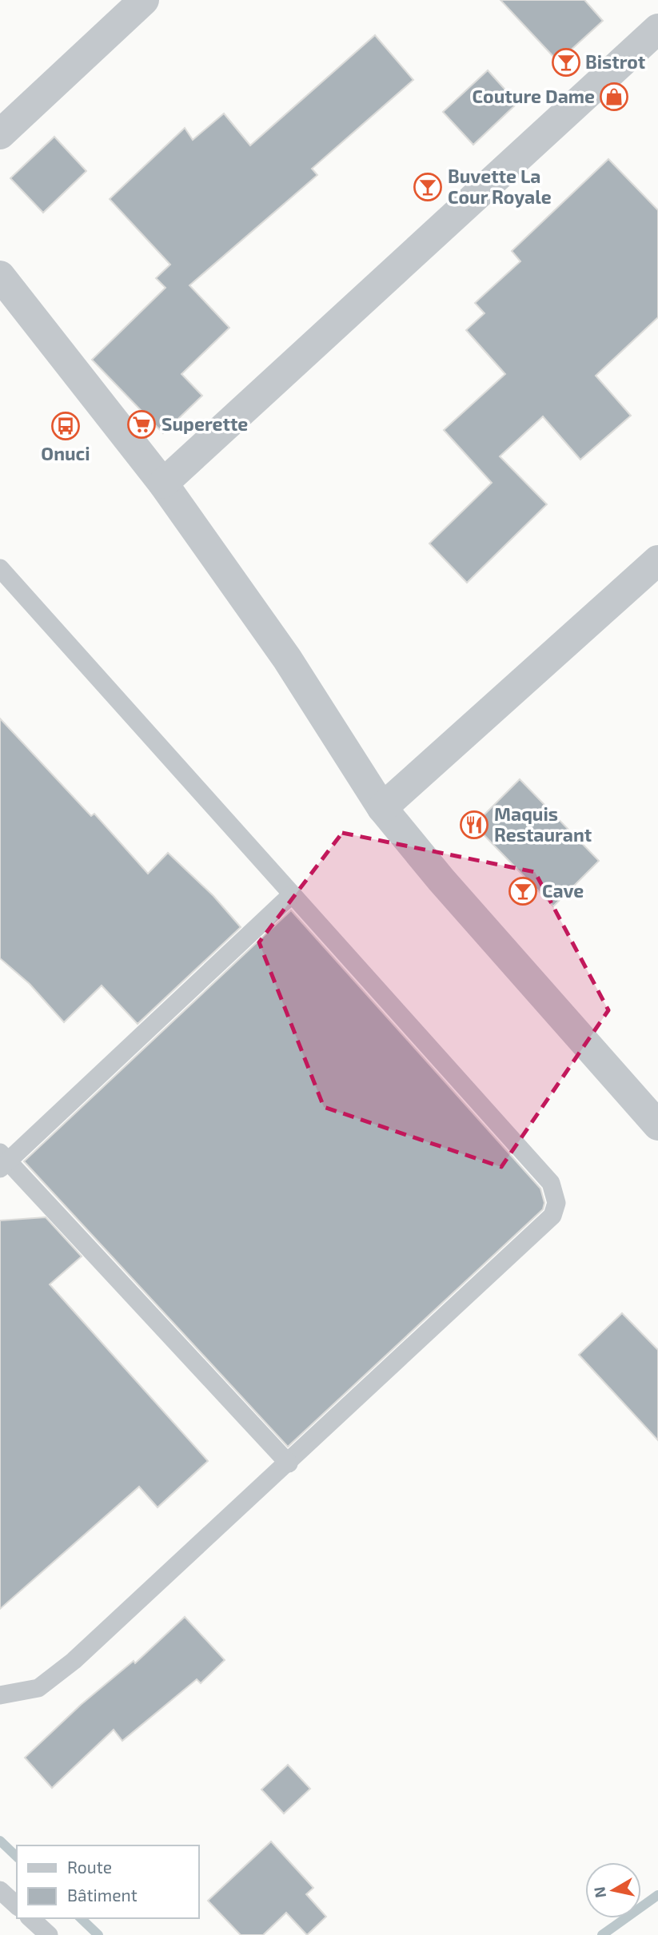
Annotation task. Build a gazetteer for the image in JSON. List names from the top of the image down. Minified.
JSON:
{"places":{"bar":["Bistrot","Buvette La Cour Royale","Cave"],"shop":["Couture Dame"],"supermarket":["Superette"],"bus stop":["Onuci"],"restaurant":["Maquis Restaurant"]},"legend":["Route","Bâtiment"],"north":"left"}
